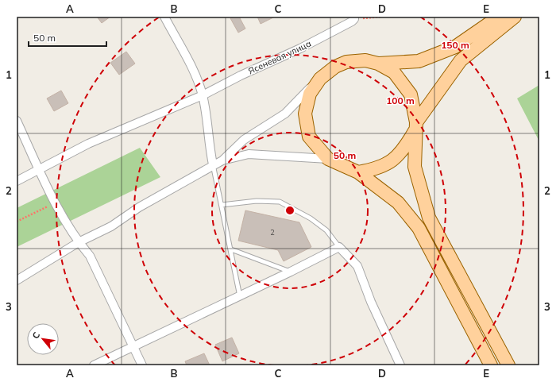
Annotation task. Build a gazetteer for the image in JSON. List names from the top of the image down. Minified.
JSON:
{"streets":{"street":["Ясеневая улица"]},"house_numbers":["2"],"scale_bar":"50 m","north":"top left","grid":{"columns":["A","B","C","D","E"],"rows":["1","2","3"]},"rings":["150 m","100 m","50 m"]}
